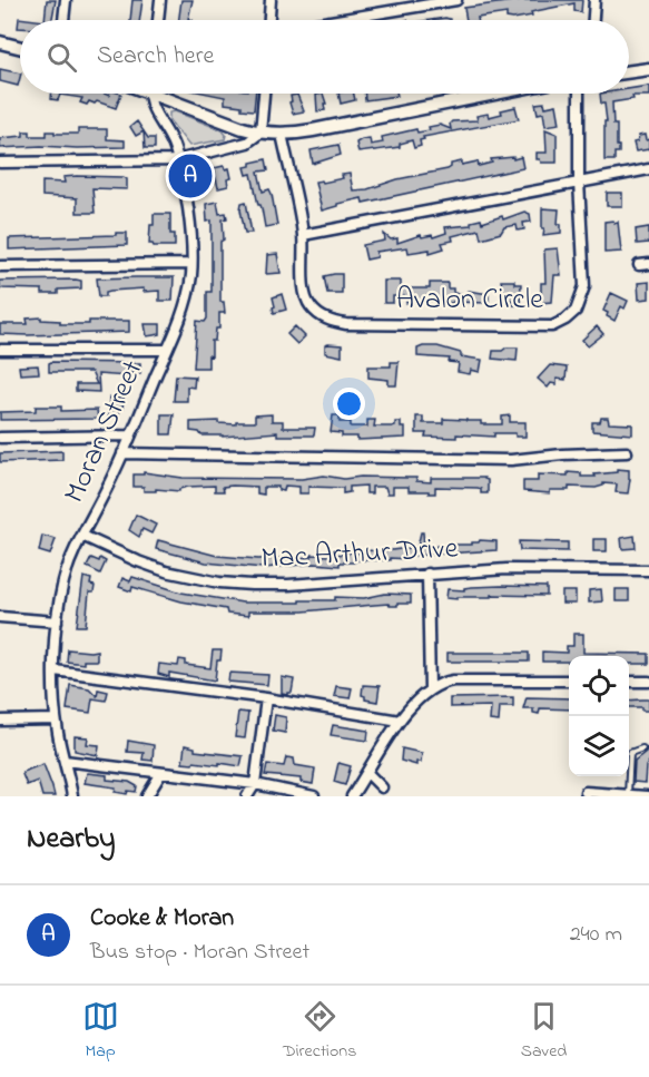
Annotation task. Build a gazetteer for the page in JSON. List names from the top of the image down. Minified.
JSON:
{"streets":{"street":["Avalon Circle","Moran Street","Mac Arthur Drive"]},"crossings":[["Moran Street","Mac Arthur Drive"]],"page":{"search":"Search here","pins":"A","heading":"Nearby","list":[{"mark":"A","name":"Cooke & Moran","note":"Bus stop · Moran Street","value":"240 m"}],"nav":["Map","Directions","Saved"]}}
